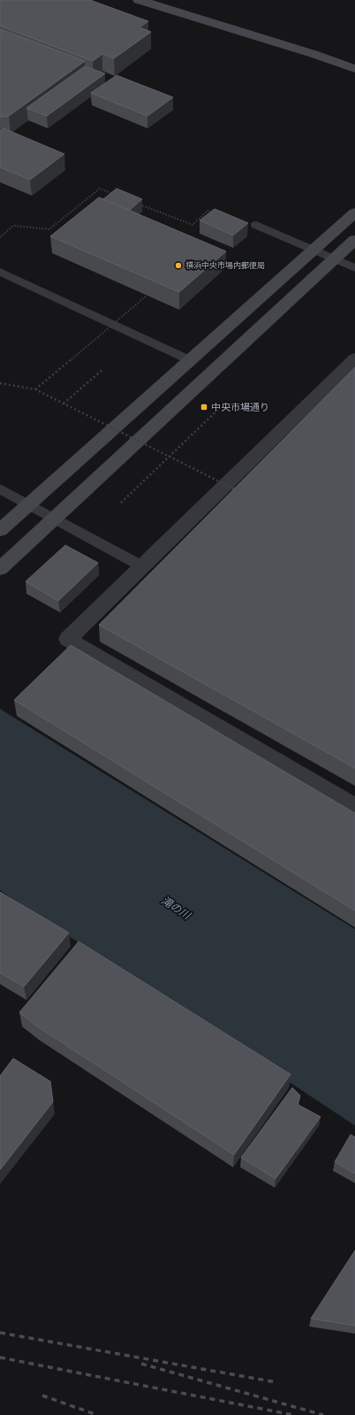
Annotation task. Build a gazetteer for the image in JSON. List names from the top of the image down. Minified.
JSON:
{"water":["滝の川"],"places":{"other":["横浜中央市場内郵便局"],"transit":["中央市場通り"]}}
